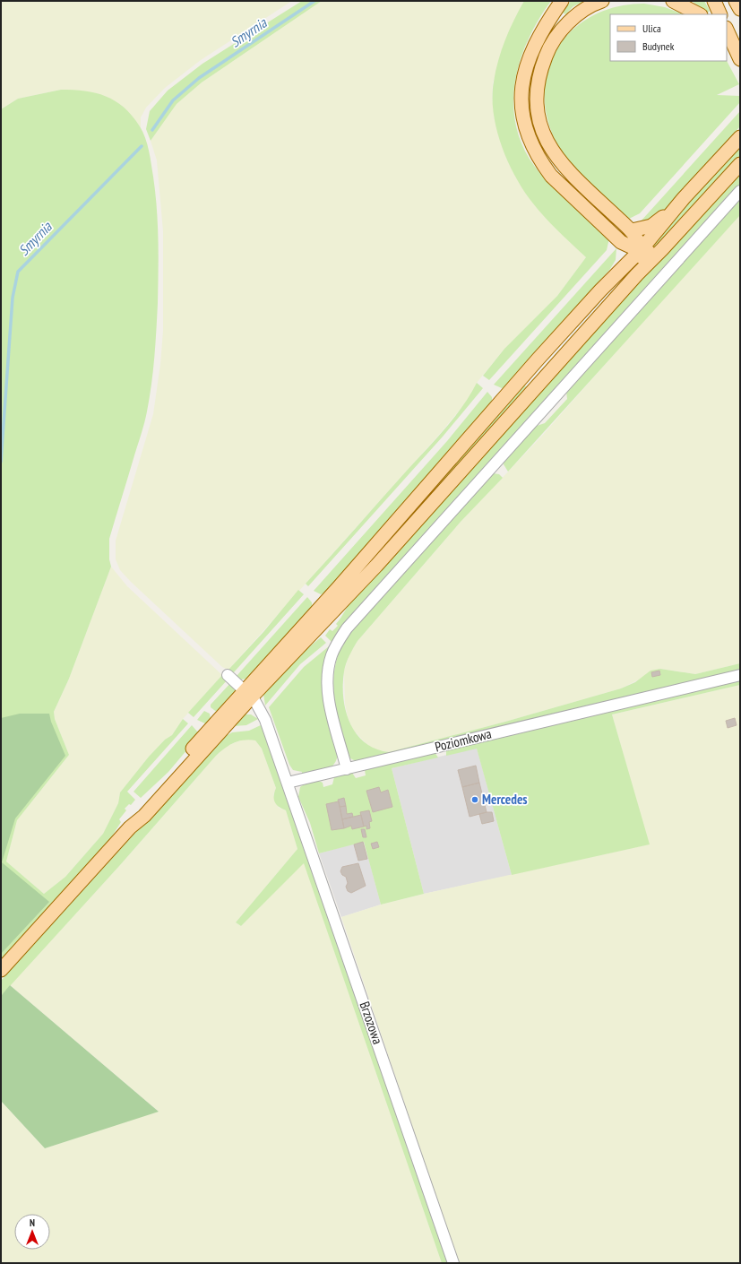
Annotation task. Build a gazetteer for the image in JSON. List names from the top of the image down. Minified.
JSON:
{"streets":{"street":["Poziomkowa","Brzozowa"]},"crossings":[["Poziomkowa","Brzozowa"]],"water":["Smyrnia"],"places":["Mercedes"],"legend":["Ulica","Budynek"],"north":"top"}
